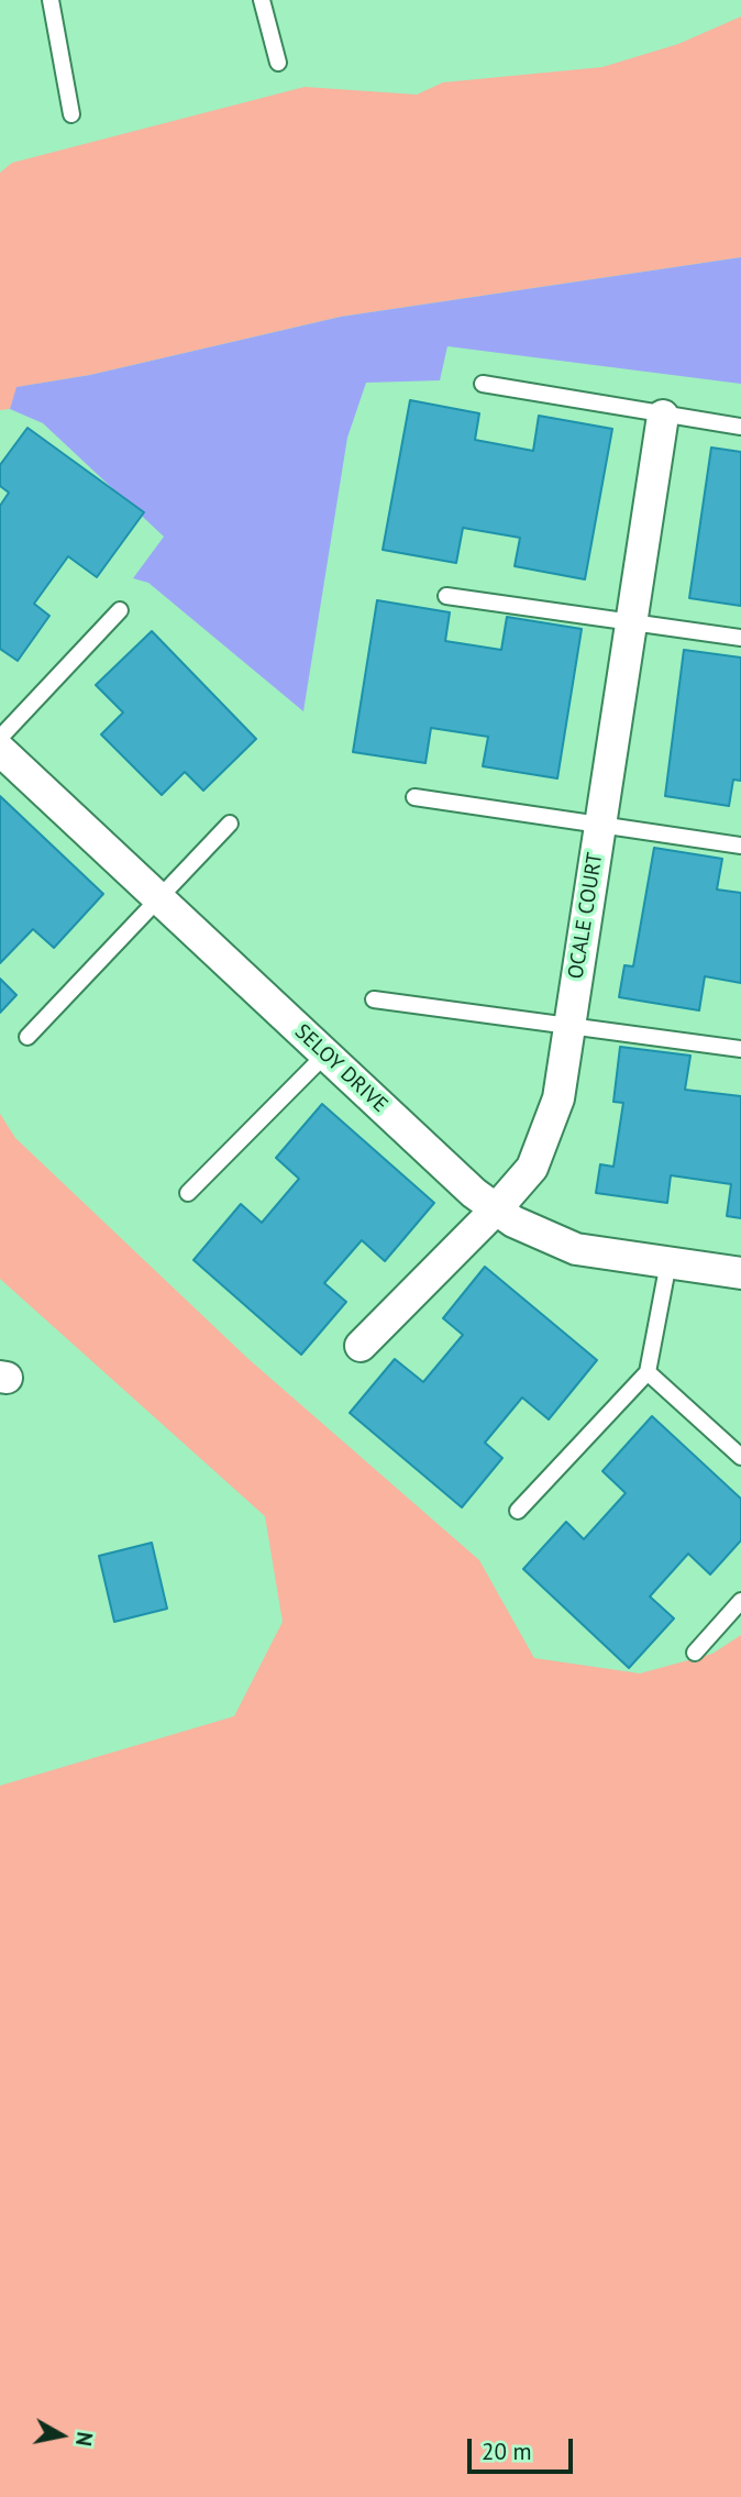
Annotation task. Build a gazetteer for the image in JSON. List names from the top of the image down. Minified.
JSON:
{"streets":{"street":["OCALE COURT","SELOY DRIVE"]},"crossings":[["OCALE COURT","SELOY DRIVE"]],"scale_bar":"20 m","north":"right"}
